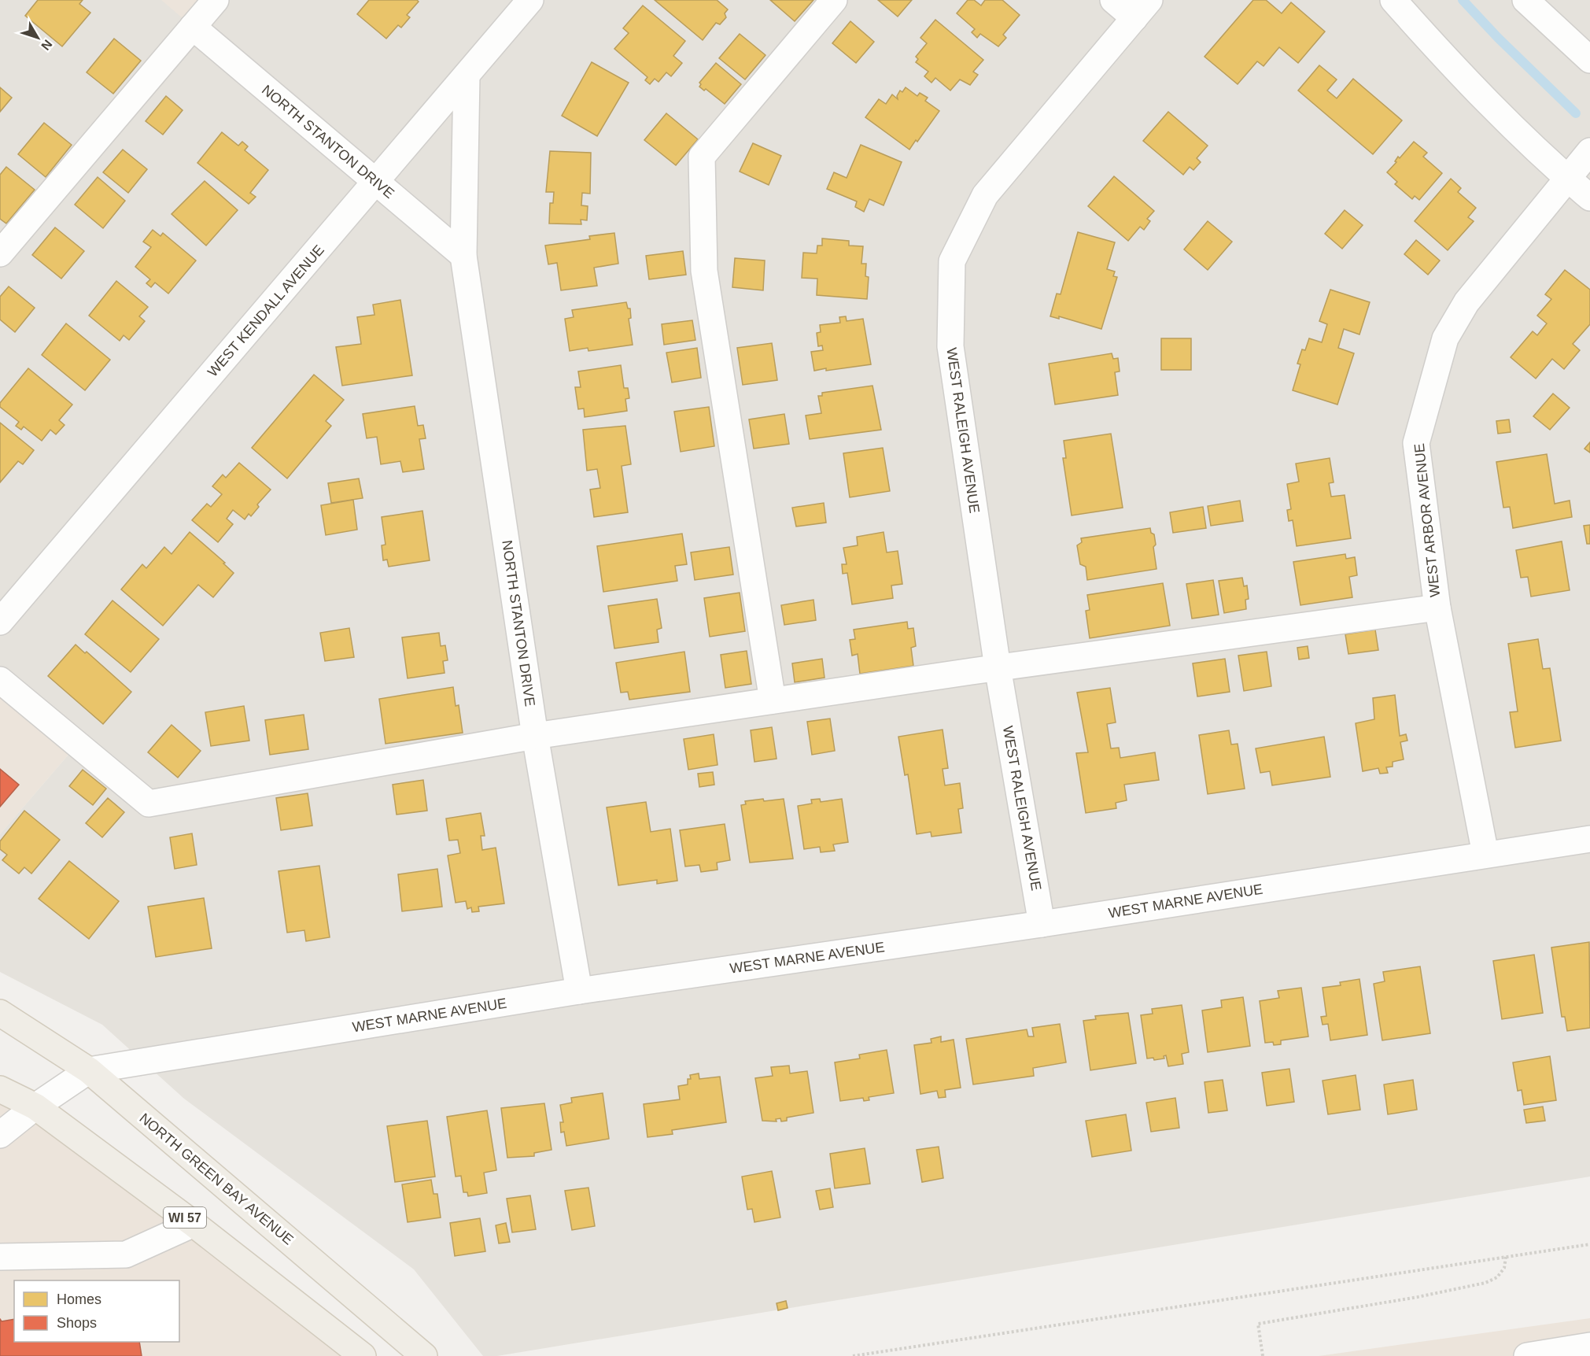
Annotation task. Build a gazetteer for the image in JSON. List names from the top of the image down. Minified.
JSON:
{"streets":{"main road":["NORTH GREEN BAY AVENUE","WI 57"],"street":["NORTH STANTON DRIVE","WEST KENDALL AVENUE","WEST RALEIGH AVENUE","WEST ARBOR AVENUE","WEST MARNE AVENUE"]},"crossings":[["NORTH STANTON DRIVE","WEST KENDALL AVENUE"],["NORTH STANTON DRIVE","WEST MARNE AVENUE"],["WEST RALEIGH AVENUE","WEST MARNE AVENUE"],["WEST ARBOR AVENUE","WEST MARNE AVENUE"],["WEST MARNE AVENUE","NORTH GREEN BAY AVENUE"],["WEST MARNE AVENUE","WI 57"]],"legend":["Homes","Shops"],"north":"bottom right"}
